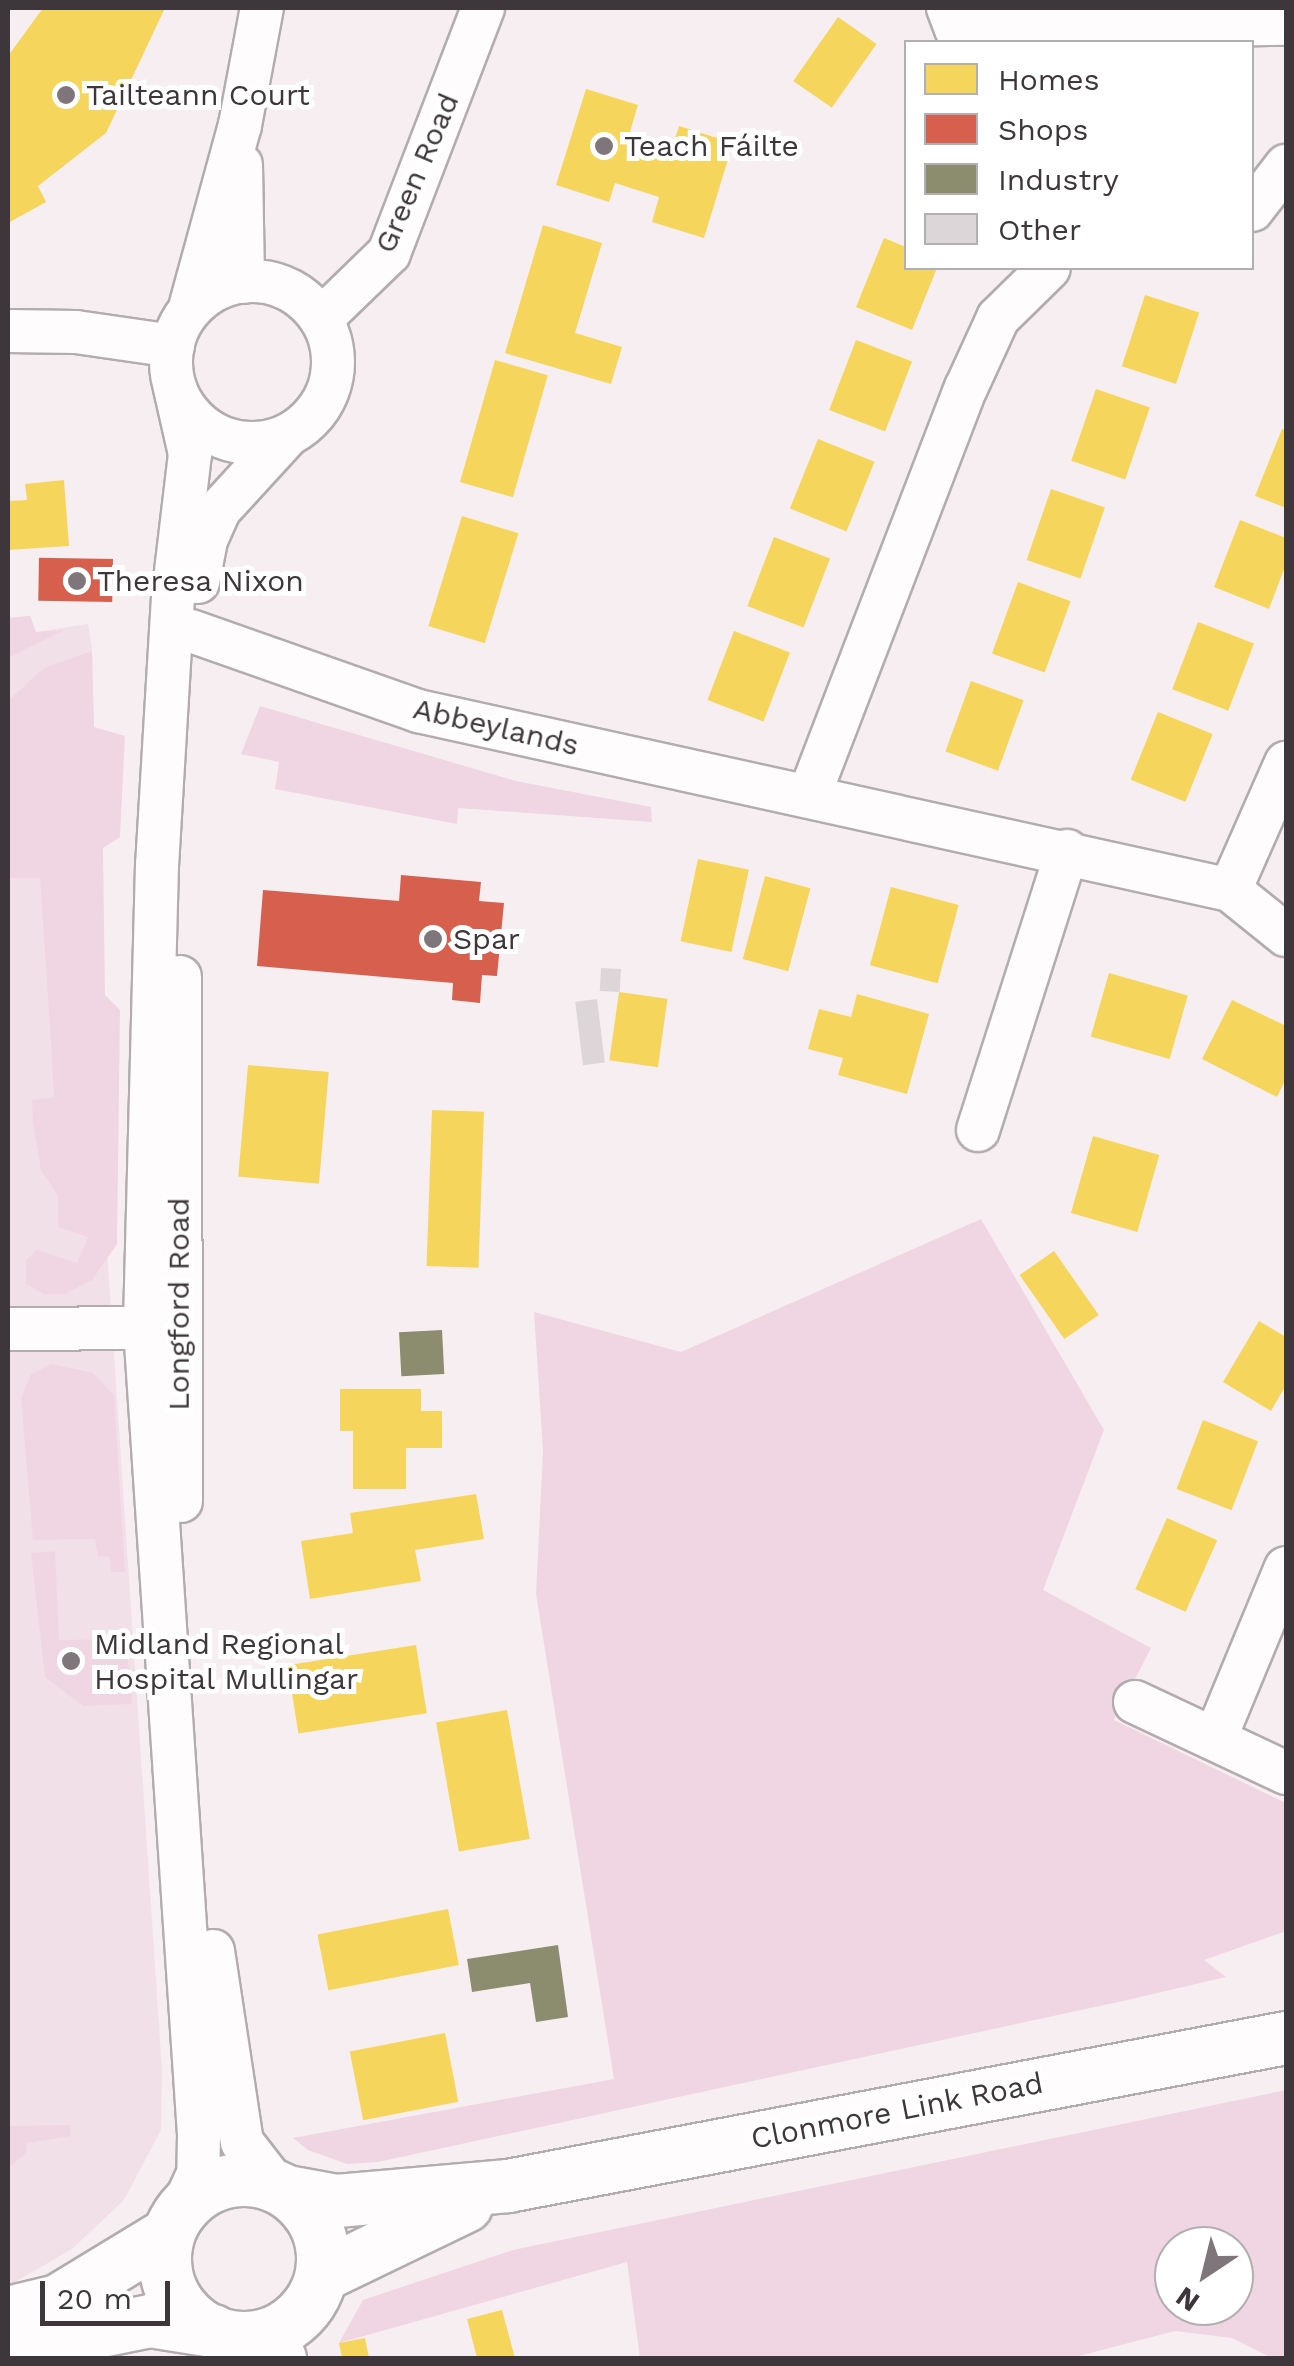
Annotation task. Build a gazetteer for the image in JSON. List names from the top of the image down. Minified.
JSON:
{"streets":{"main road":["Clonmore Link Road"],"street":["Green Road","Abbeylands","Longford Road"]},"crossings":[["Green Road","Longford Road"],["Abbeylands","Longford Road"],["Longford Road","Clonmore Link Road"]],"places":["Tailteann Court","Teach Fáilte","Theresa Nixon","Spar","Midland Regional Hospital Mullingar"],"legend":["Homes","Shops","Industry","Other"],"scale_bar":"20 m","north":"bottom left"}
